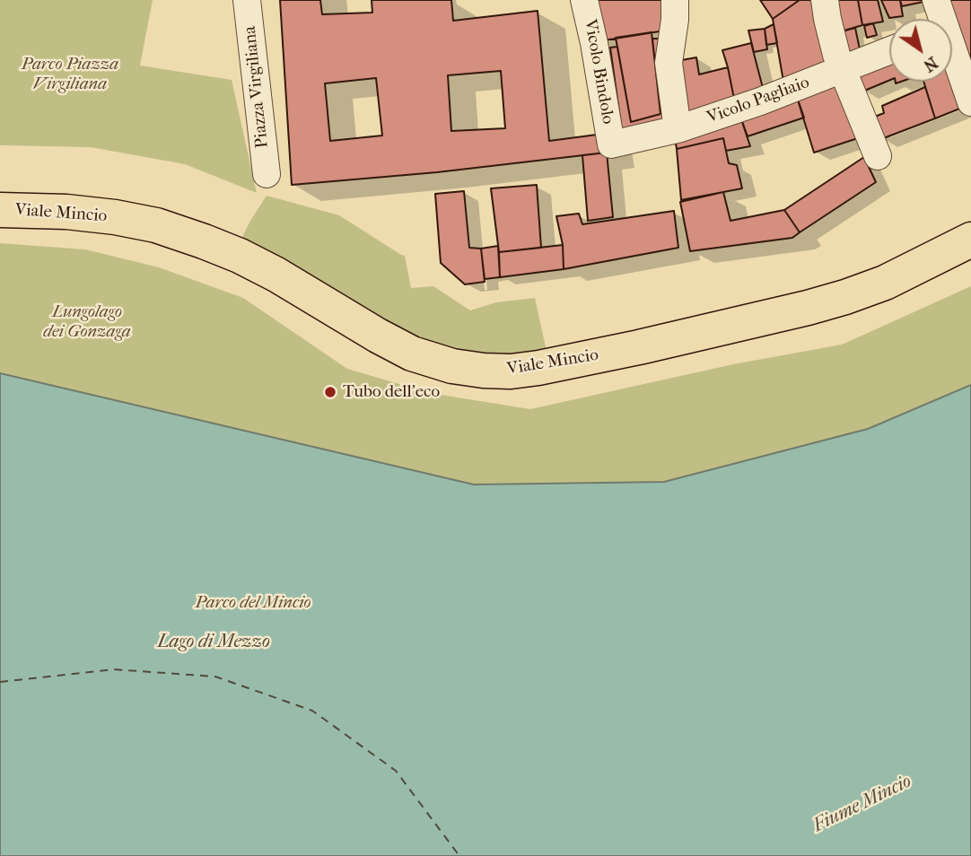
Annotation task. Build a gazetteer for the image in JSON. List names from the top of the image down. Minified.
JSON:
{"streets":{"main road":["Viale Mincio"],"street":["Vicolo Bindolo","Piazza Virgiliana","Vicolo Pagliaio"]},"crossings":[["Vicolo Bindolo","Vicolo Pagliaio"]],"water":["Lago di Mezzo","Fiume Mincio"],"parks":["Parco Piazza Virgiliana","Lungolago dei Gonzaga","Parco del Mincio"],"places":["Tubo dell'eco"],"north":"bottom right"}
